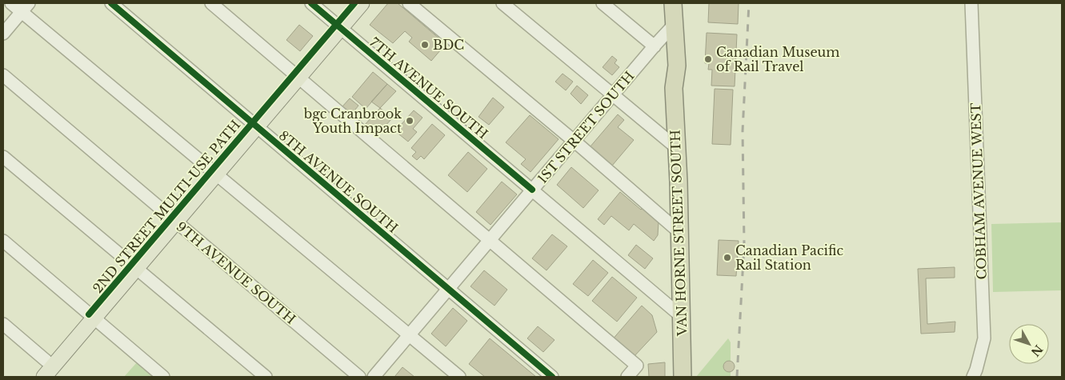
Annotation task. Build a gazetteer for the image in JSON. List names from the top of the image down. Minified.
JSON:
{"streets":{"highway":["VAN HORNE STREET SOUTH"],"street":["7TH AVENUE SOUTH","1ST STREET SOUTH","8TH AVENUE SOUTH","COBHAM AVENUE WEST","9TH AVENUE SOUTH"],"cycle path":["2ND STREET MULTI-USE PATH"]},"crossings":[["7TH AVENUE SOUTH","1ST STREET SOUTH"],["7TH AVENUE SOUTH","VAN HORNE STREET SOUTH"],["1ST STREET SOUTH","8TH AVENUE SOUTH"],["1ST STREET SOUTH","VAN HORNE STREET SOUTH"]],"places":["BDC","Canadian Museum of Rail Travel","bgc Cranbrook Youth Impact","Canadian Pacific Rail Station"],"north":"bottom right"}
